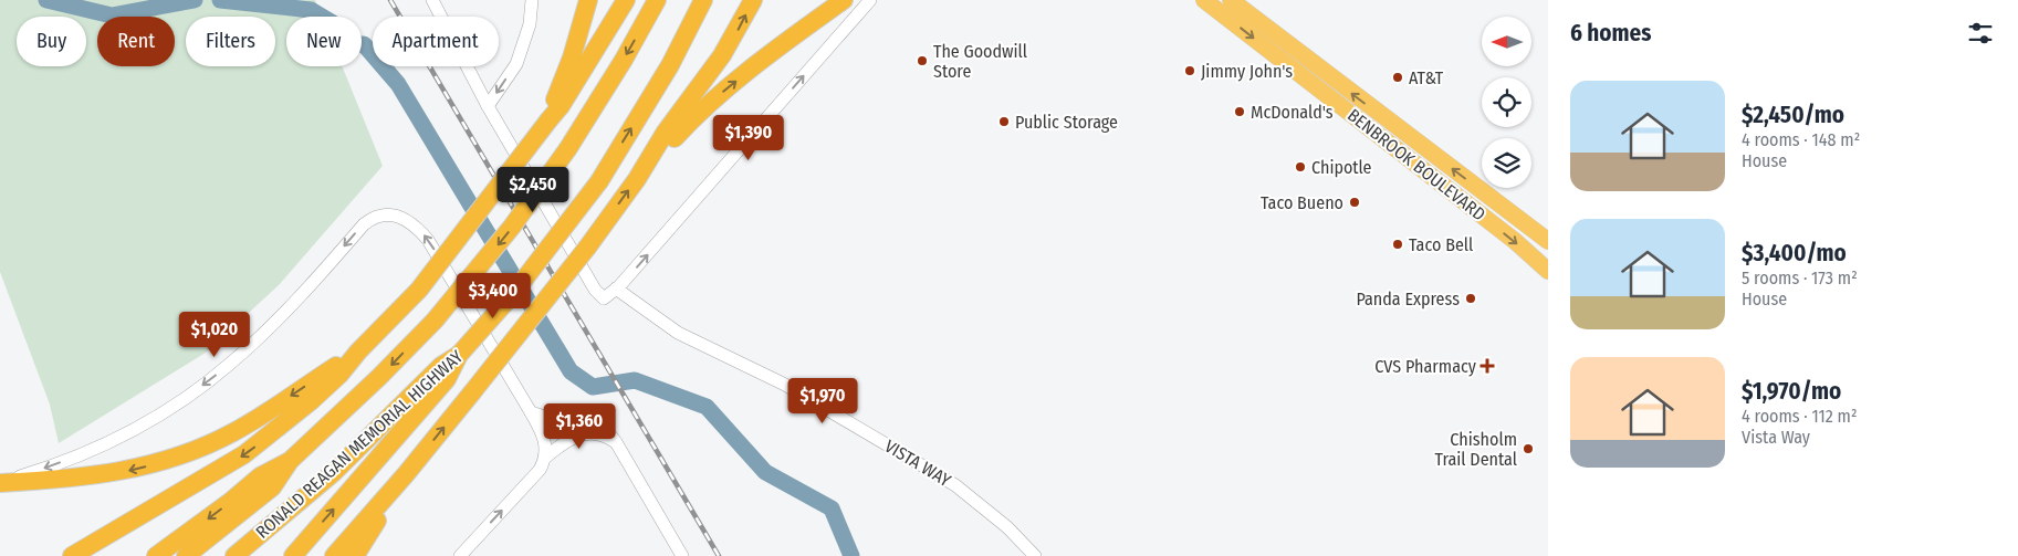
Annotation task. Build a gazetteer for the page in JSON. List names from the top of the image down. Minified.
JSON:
{"streets":{"highway":["BENBROOK BOULEVARD","RONALD REAGAN MEMORIAL HIGHWAY"],"street":["VISTA WAY"]},"places":{"other":["The Goodwill Store","Jimmy John's","AT&T","McDonald's","Public Storage","Chipotle","Taco Bueno","Taco Bell","Panda Express","Chisholm Trail Dental"],"health":["CVS Pharmacy"]},"north":"left","page":{"heading":"6 homes","chip":["Buy","Rent","Filters","New","Apartment"],"list":[{"name":"$2,450/mo","note":"4 rooms · 148 m² · House"},{"name":"$3,400/mo","note":"5 rooms · 173 m² · House"},{"name":"$1,970/mo","note":"4 rooms · 112 m² · Vista Way"}],"price":["$1,390","$2,450","$3,400","$1,020","$1,970","$1,360"]}}
